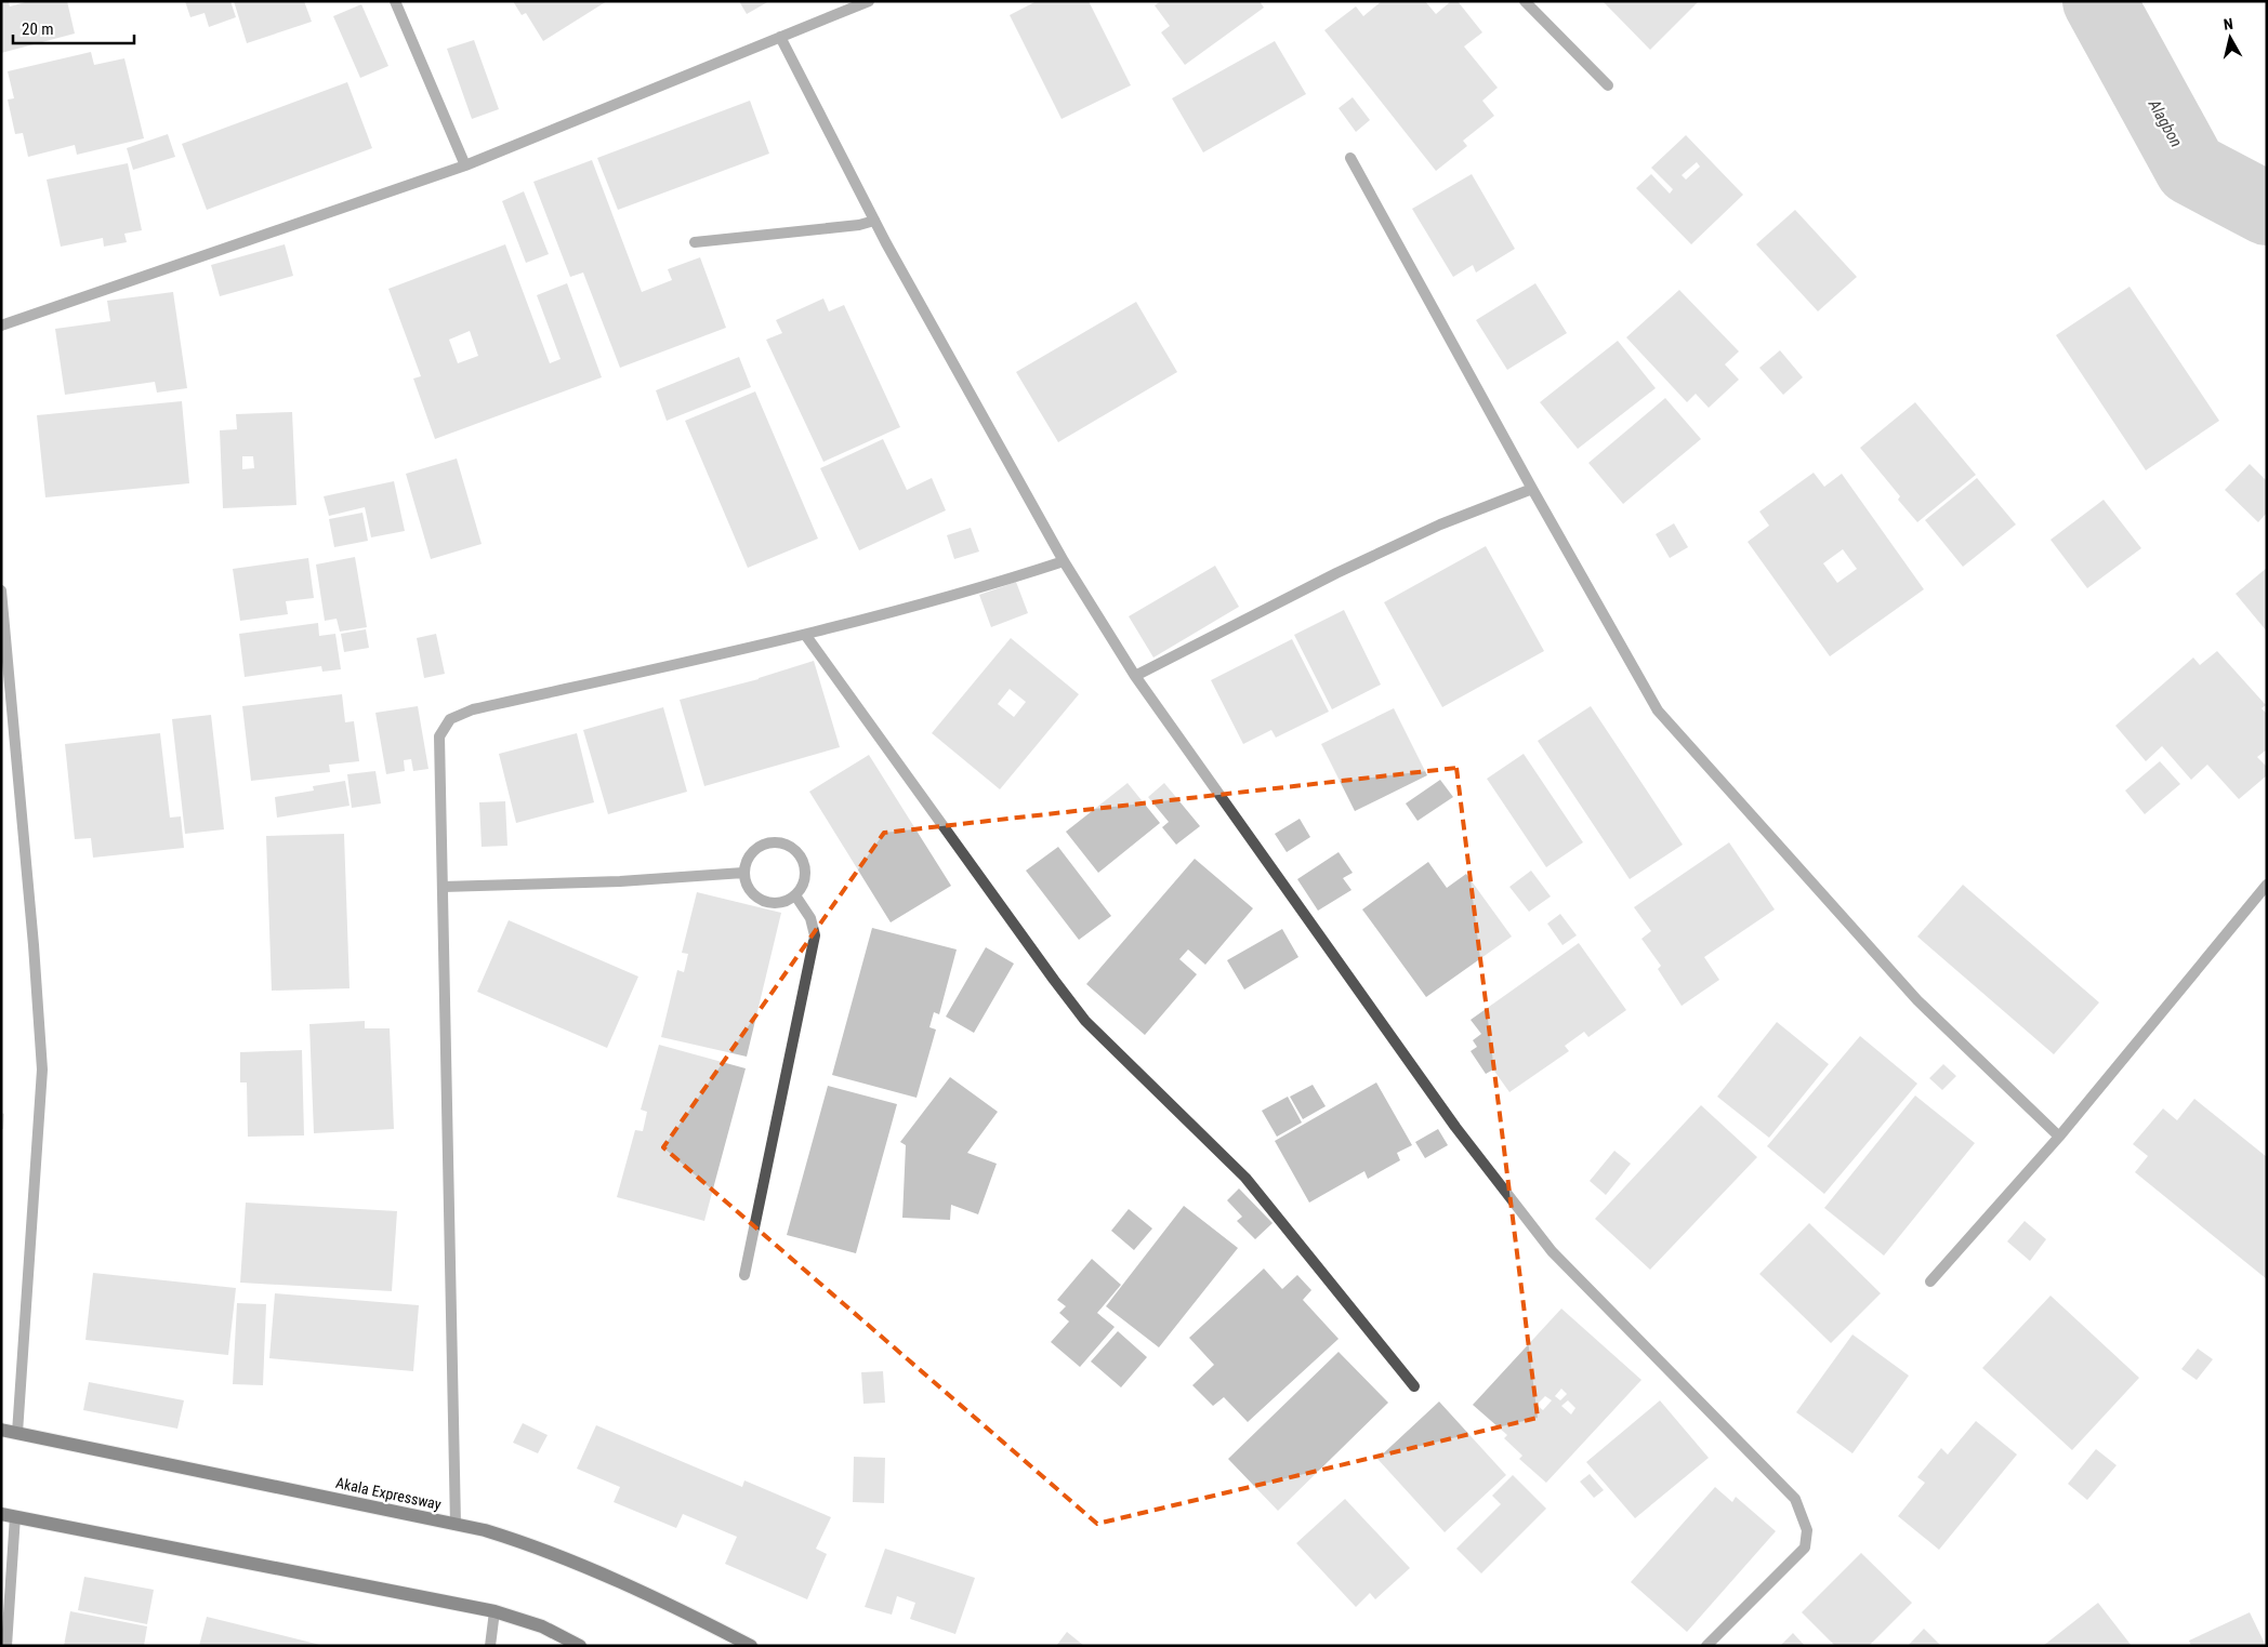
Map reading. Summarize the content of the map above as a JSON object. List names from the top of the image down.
{
  "streets": {
    "main road": ["Akala Expressway"]
  },
  "water": ["Alagbon"],
  "scale_bar": "20 m",
  "north": "top"
}
